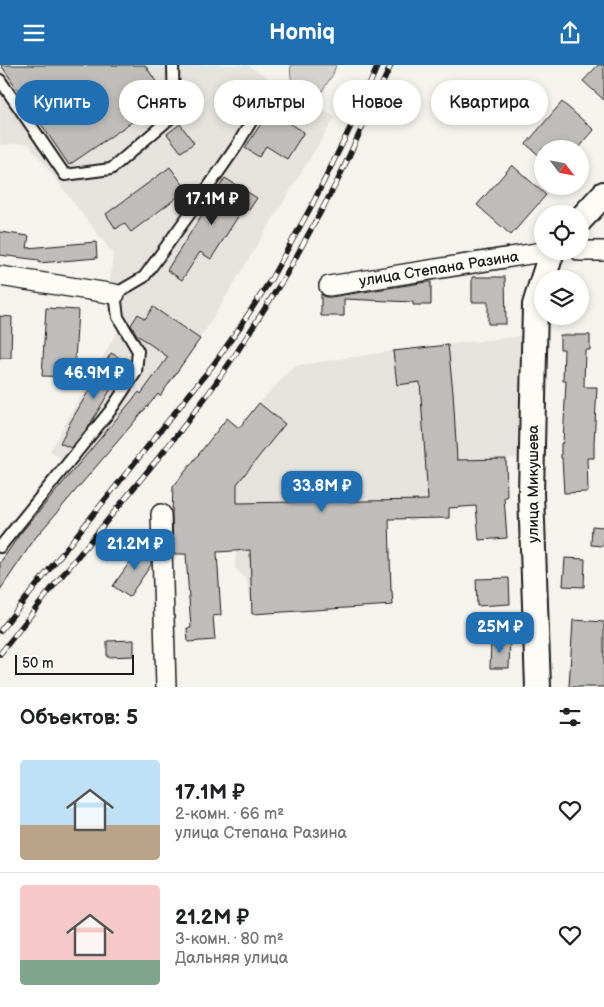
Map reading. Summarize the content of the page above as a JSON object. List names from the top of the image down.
{
  "streets": {
    "street": ["улица Степана Разина", "улица Микушева"]
  },
  "scale_bar": "50 m",
  "north": "bottom right",
  "page": {
    "header": "Homiq",
    "chip": [
      "Купить",
      "Снять",
      "Фильтры",
      "Новое",
      "Квартира"
    ],
    "price": [
      "17.1M ₽",
      "46.9M ₽",
      "33.8M ₽",
      "21.2M ₽",
      "25M ₽"
    ],
    "scale": "50 m",
    "heading": "Объектов: 5",
    "list": [
      {
        "name": "17.1M ₽",
        "note": "2-комн. · 66 m² · улица Степана Разина"
      },
      {
        "name": "21.2M ₽",
        "note": "3-комн. · 80 m² · Дальняя улица"
      }
    ]
  }
}
